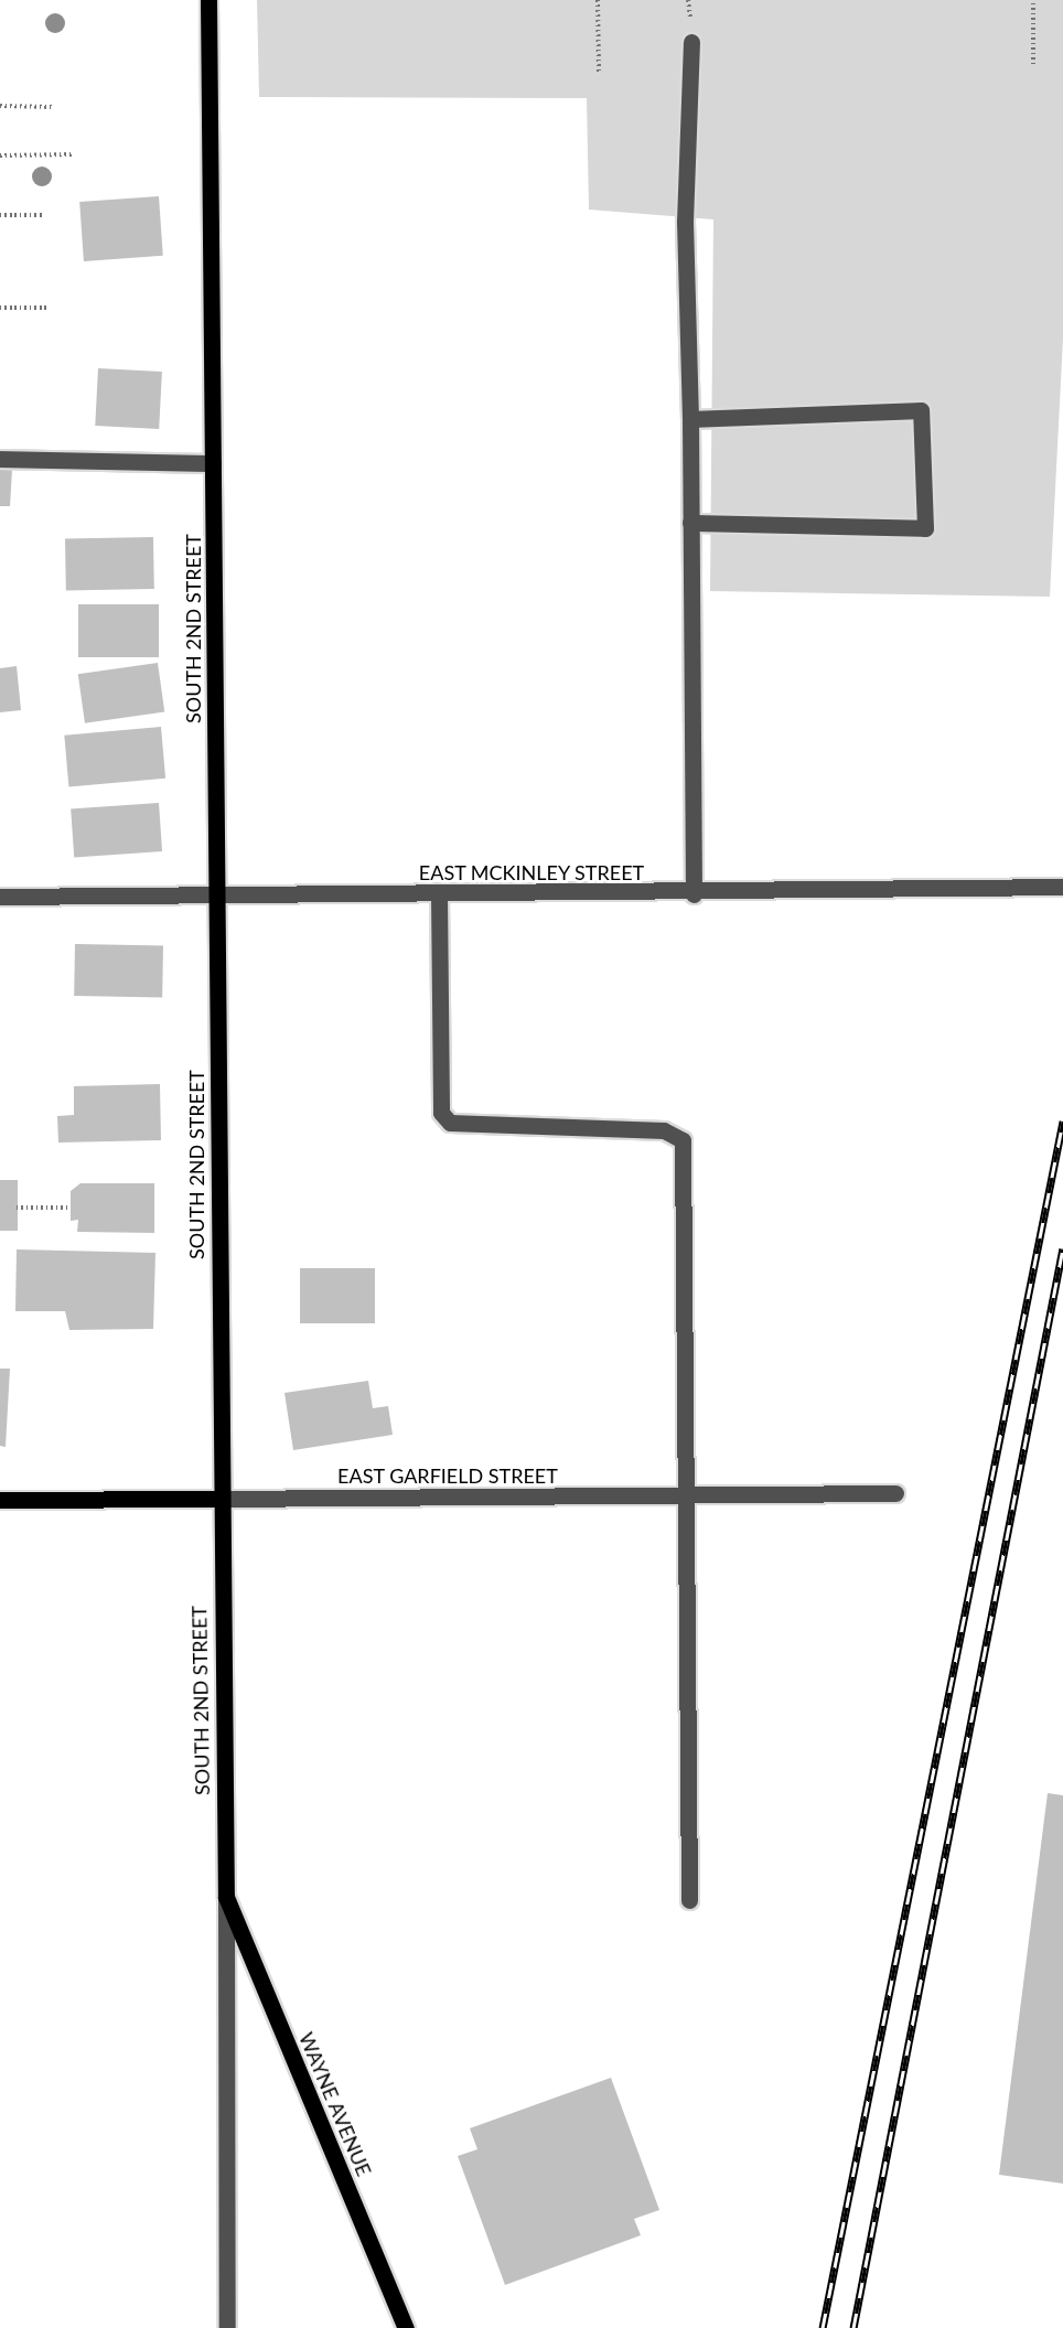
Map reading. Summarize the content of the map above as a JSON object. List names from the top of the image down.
{
  "streets": {
    "main road": ["SOUTH 2ND STREET", "EAST GARFIELD STREET", "WAYNE AVENUE"],
    "street": ["EAST MCKINLEY STREET"]
  },
  "crossings": [
    ["SOUTH 2ND STREET", "EAST MCKINLEY STREET"],
    ["SOUTH 2ND STREET", "EAST GARFIELD STREET"],
    ["SOUTH 2ND STREET", "WAYNE AVENUE"]
  ]
}
